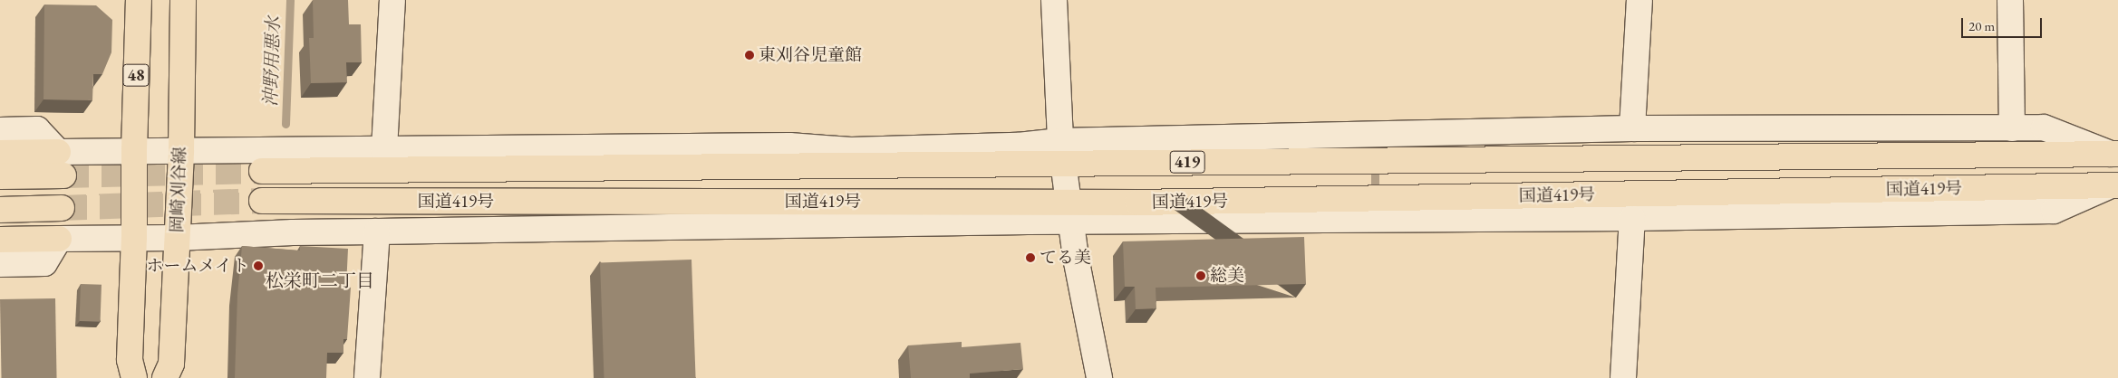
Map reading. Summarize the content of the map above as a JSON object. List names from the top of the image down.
{
  "streets": {
    "main road": [
      "48",
      "419",
      "国道419号",
      "岡崎刈谷線"
    ]
  },
  "districts": ["松栄町二丁目"],
  "water": ["沖野用悪水"],
  "places": [
    "東刈谷児童館",
    "てる美",
    "ホームメイト",
    "総美"
  ],
  "scale_bar": "20 m"
}
